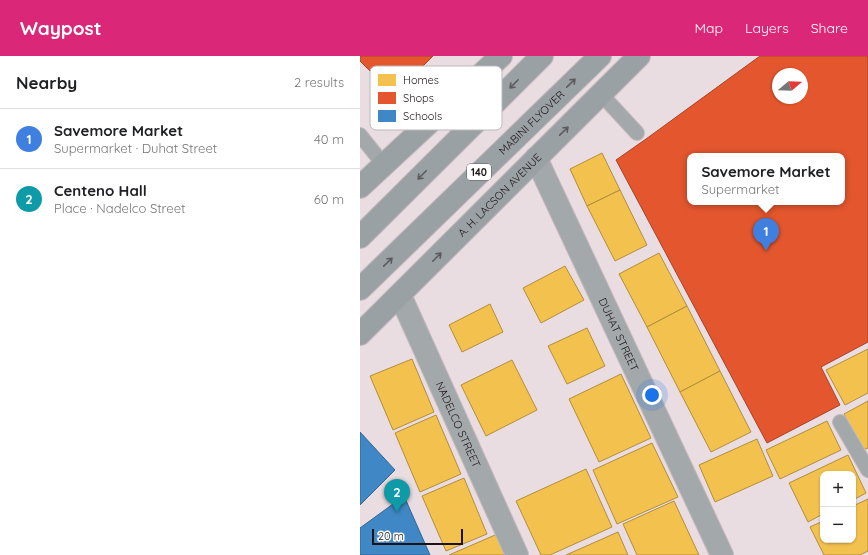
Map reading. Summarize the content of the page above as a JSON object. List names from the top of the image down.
{
  "streets": {
    "main road": ["MABINI FLYOVER", "140", "A. H. LACSON AVENUE"],
    "street": ["DUHAT STREET", "NADELCO STREET"]
  },
  "crossings": [
    ["A. H. LACSON AVENUE", "DUHAT STREET"],
    ["A. H. LACSON AVENUE", "NADELCO STREET"]
  ],
  "legend": ["Homes", "Shops", "Schools"],
  "scale_bar": "20 m",
  "north": "right",
  "page": {
    "header": "Waypost",
    "nav": ["Map", "Layers", "Share"],
    "heading": ["Nearby", "2 results"],
    "list": [
      {
        "mark": "1",
        "name": "Savemore Market",
        "note": "Supermarket · Duhat Street",
        "value": "40 m"
      },
      {
        "mark": "2",
        "name": "Centeno Hall",
        "note": "Place · Nadelco Street",
        "value": "60 m"
      }
    ],
    "popup": ["Savemore Market", "Supermarket"],
    "pins": ["1", "2"],
    "map_buttons": ["+", "−"],
    "scale": "20 m"
  }
}
